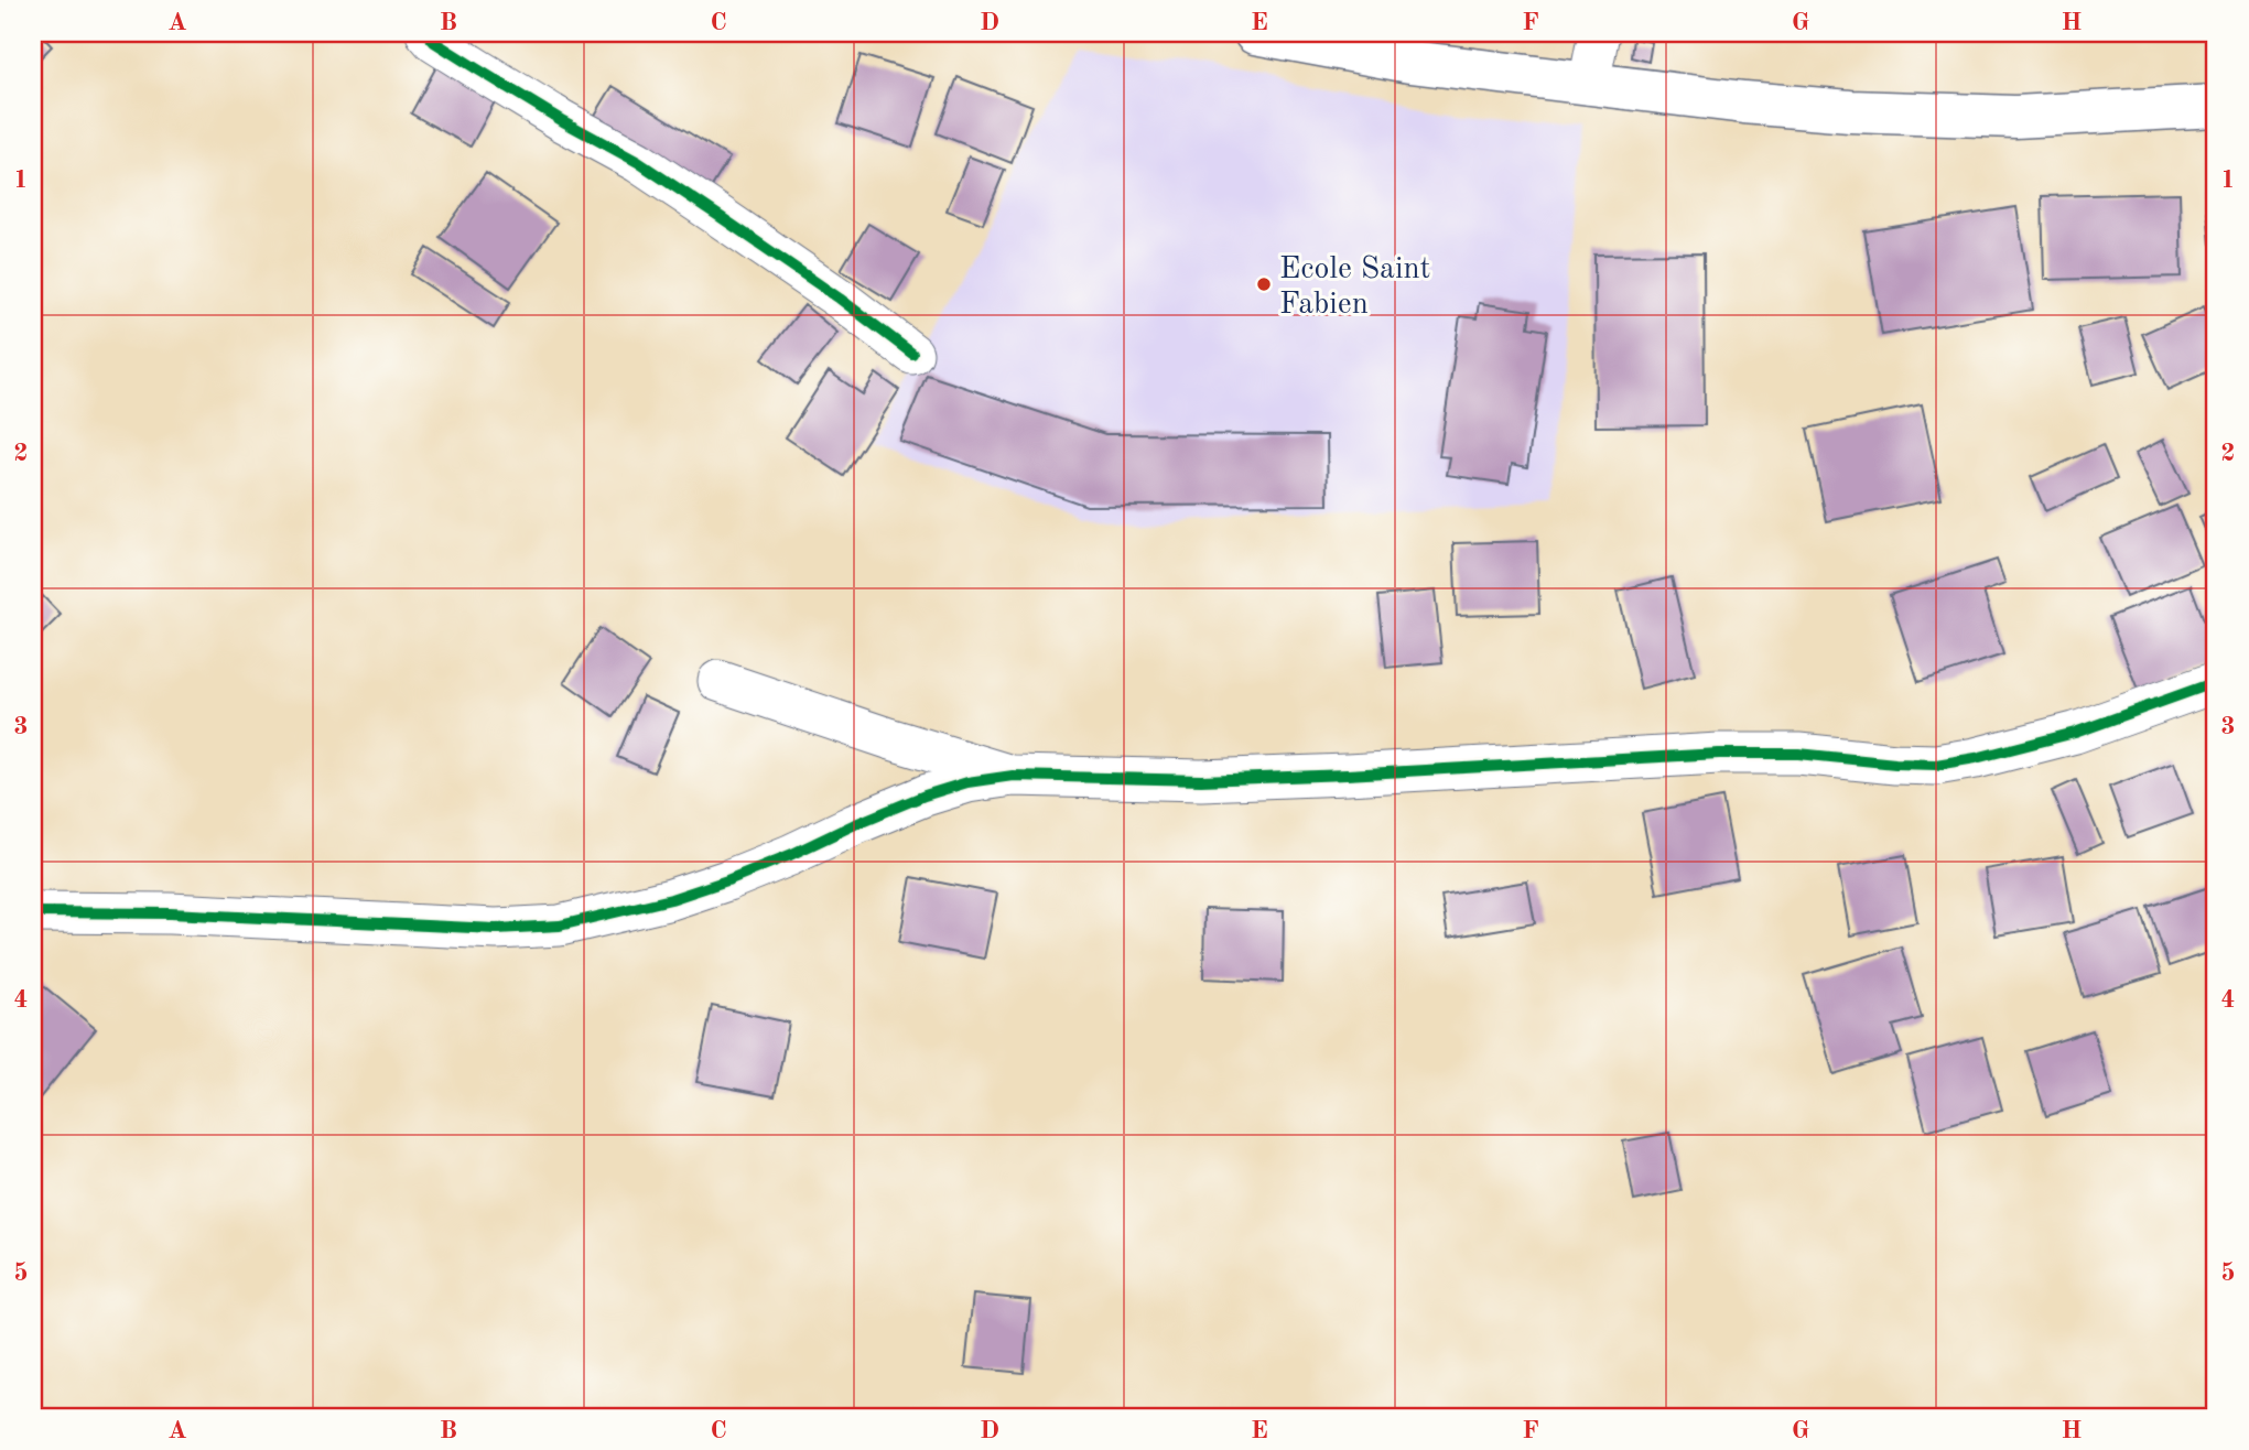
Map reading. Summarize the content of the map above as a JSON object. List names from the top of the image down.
{
  "places": ["Ecole Saint Fabien"],
  "grid": {
    "columns": [
      "A",
      "B",
      "C",
      "D",
      "E",
      "F",
      "G",
      "H"
    ],
    "rows": [
      "1",
      "2",
      "3",
      "4",
      "5"
    ]
  }
}
